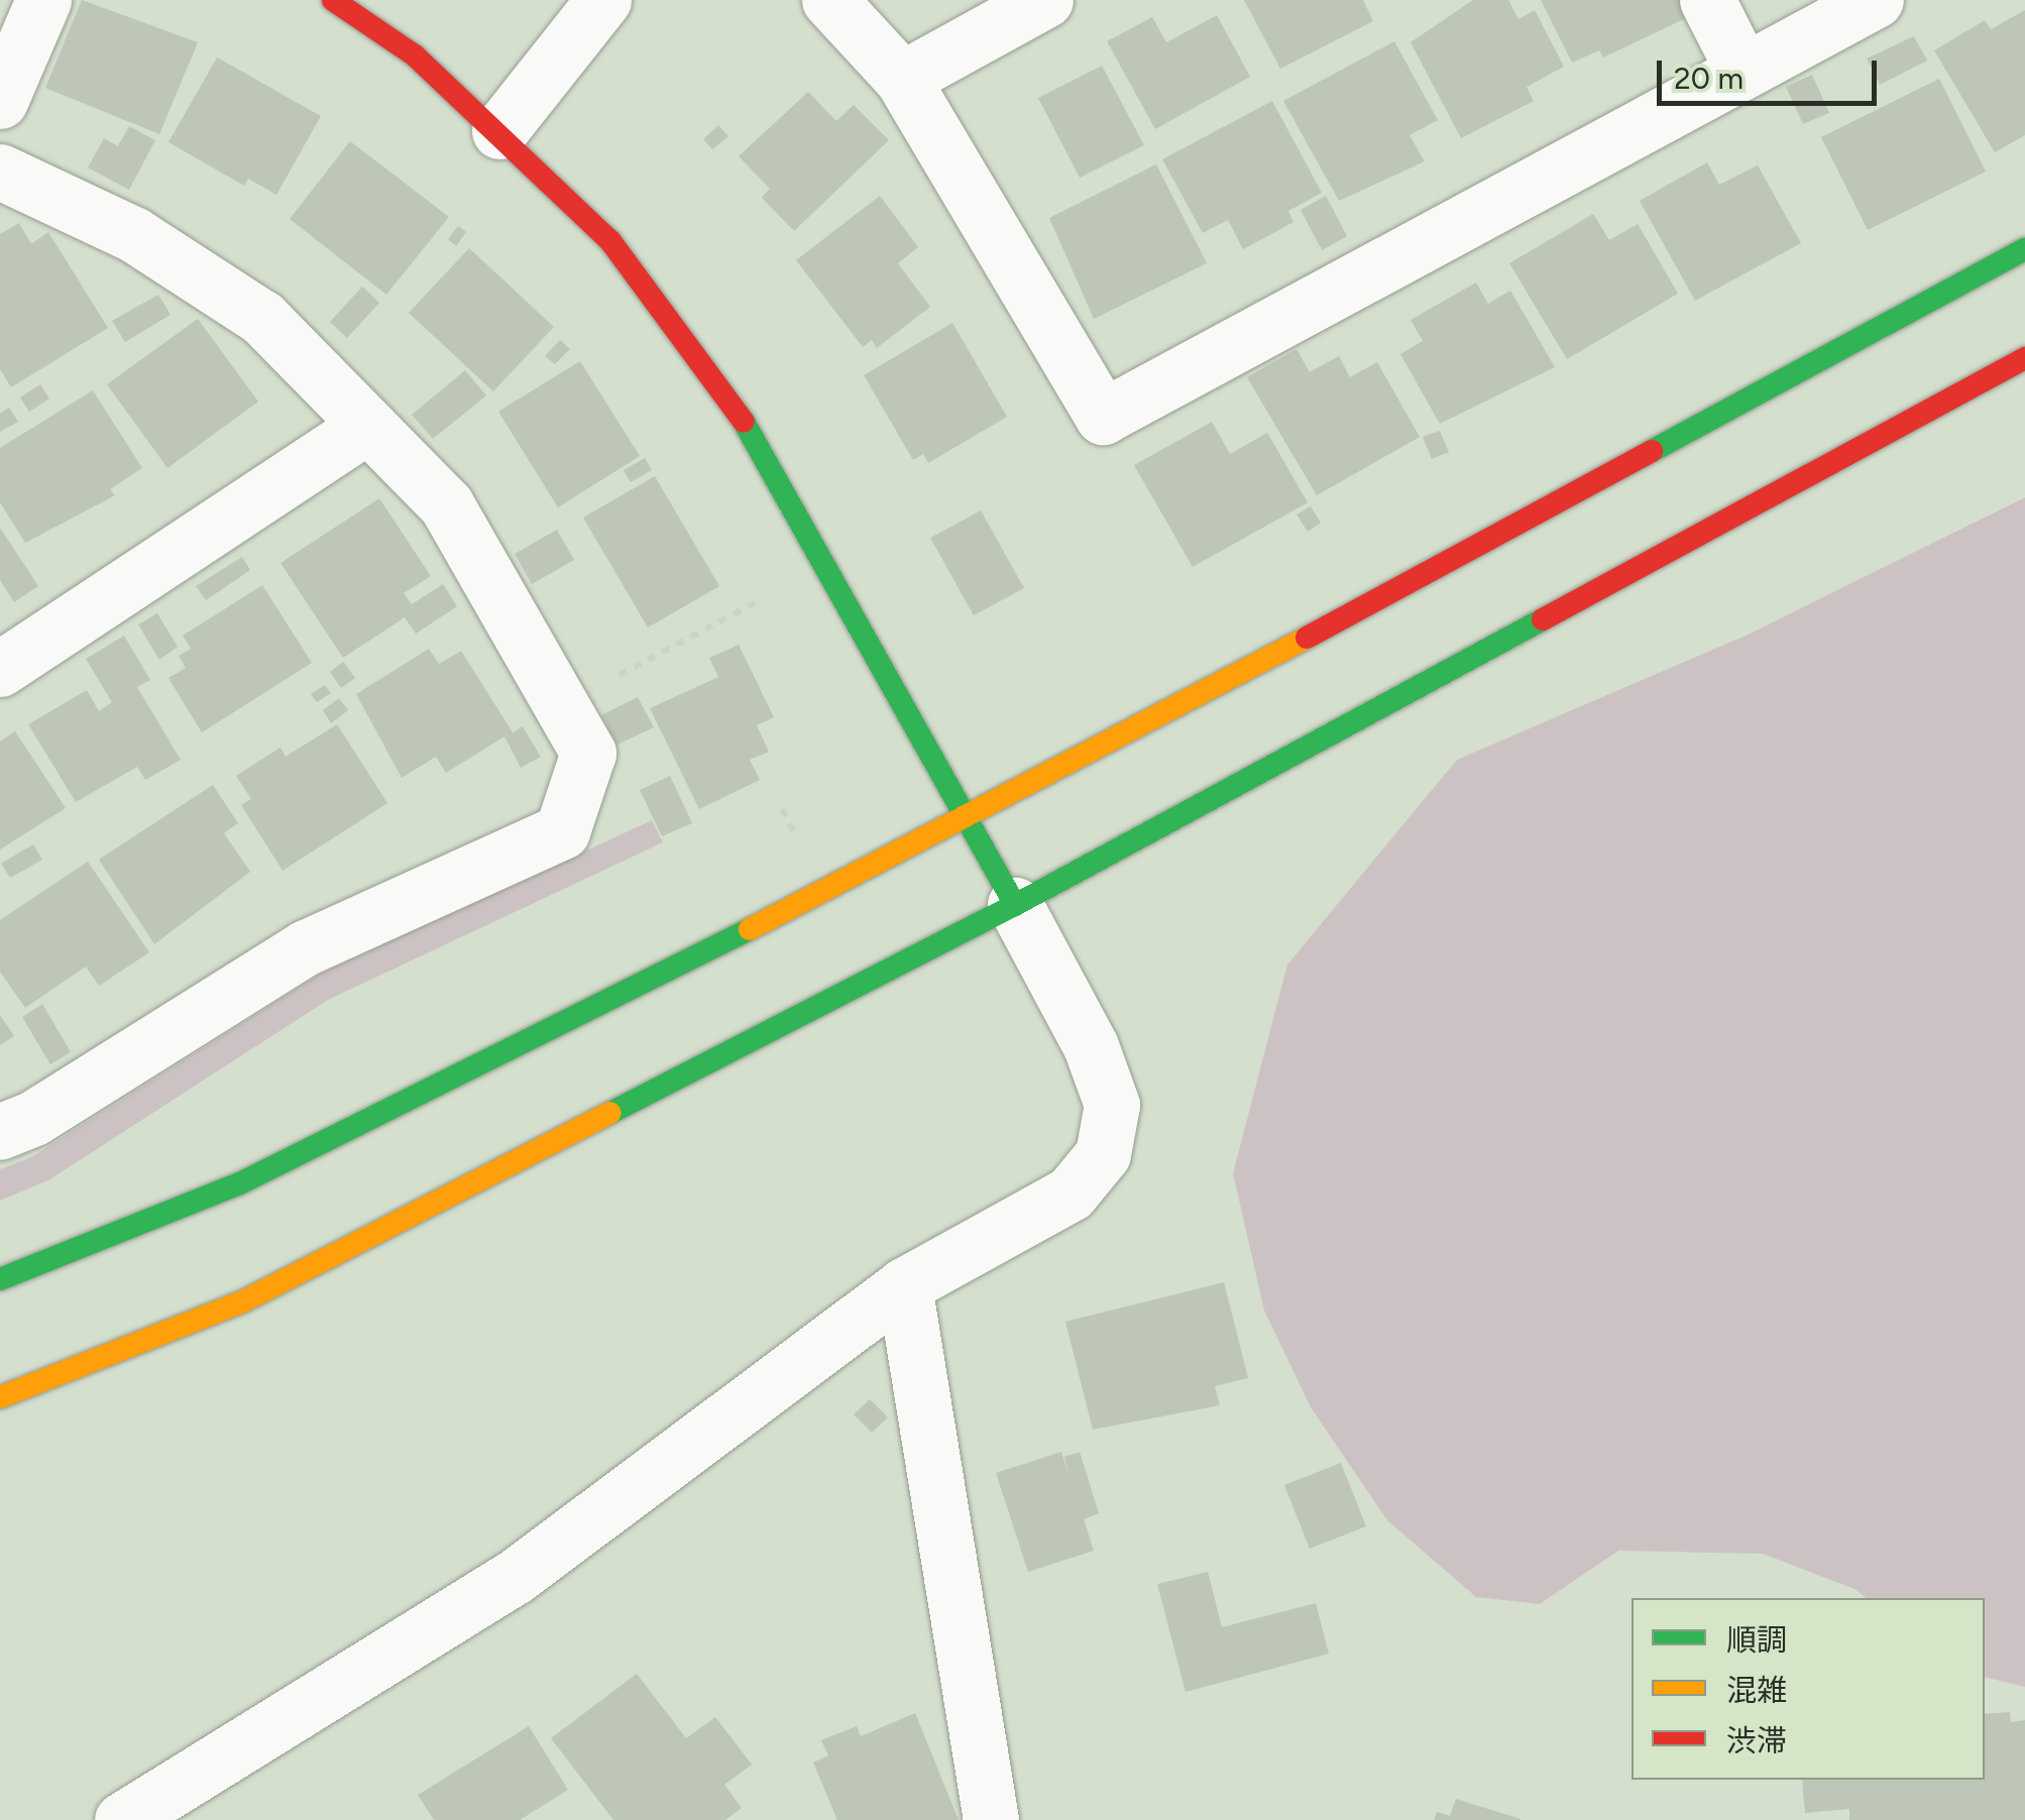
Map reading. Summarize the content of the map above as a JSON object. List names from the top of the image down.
{
  "legend": ["順調", "混雑", "渋滞"],
  "scale_bar": "20 m"
}
